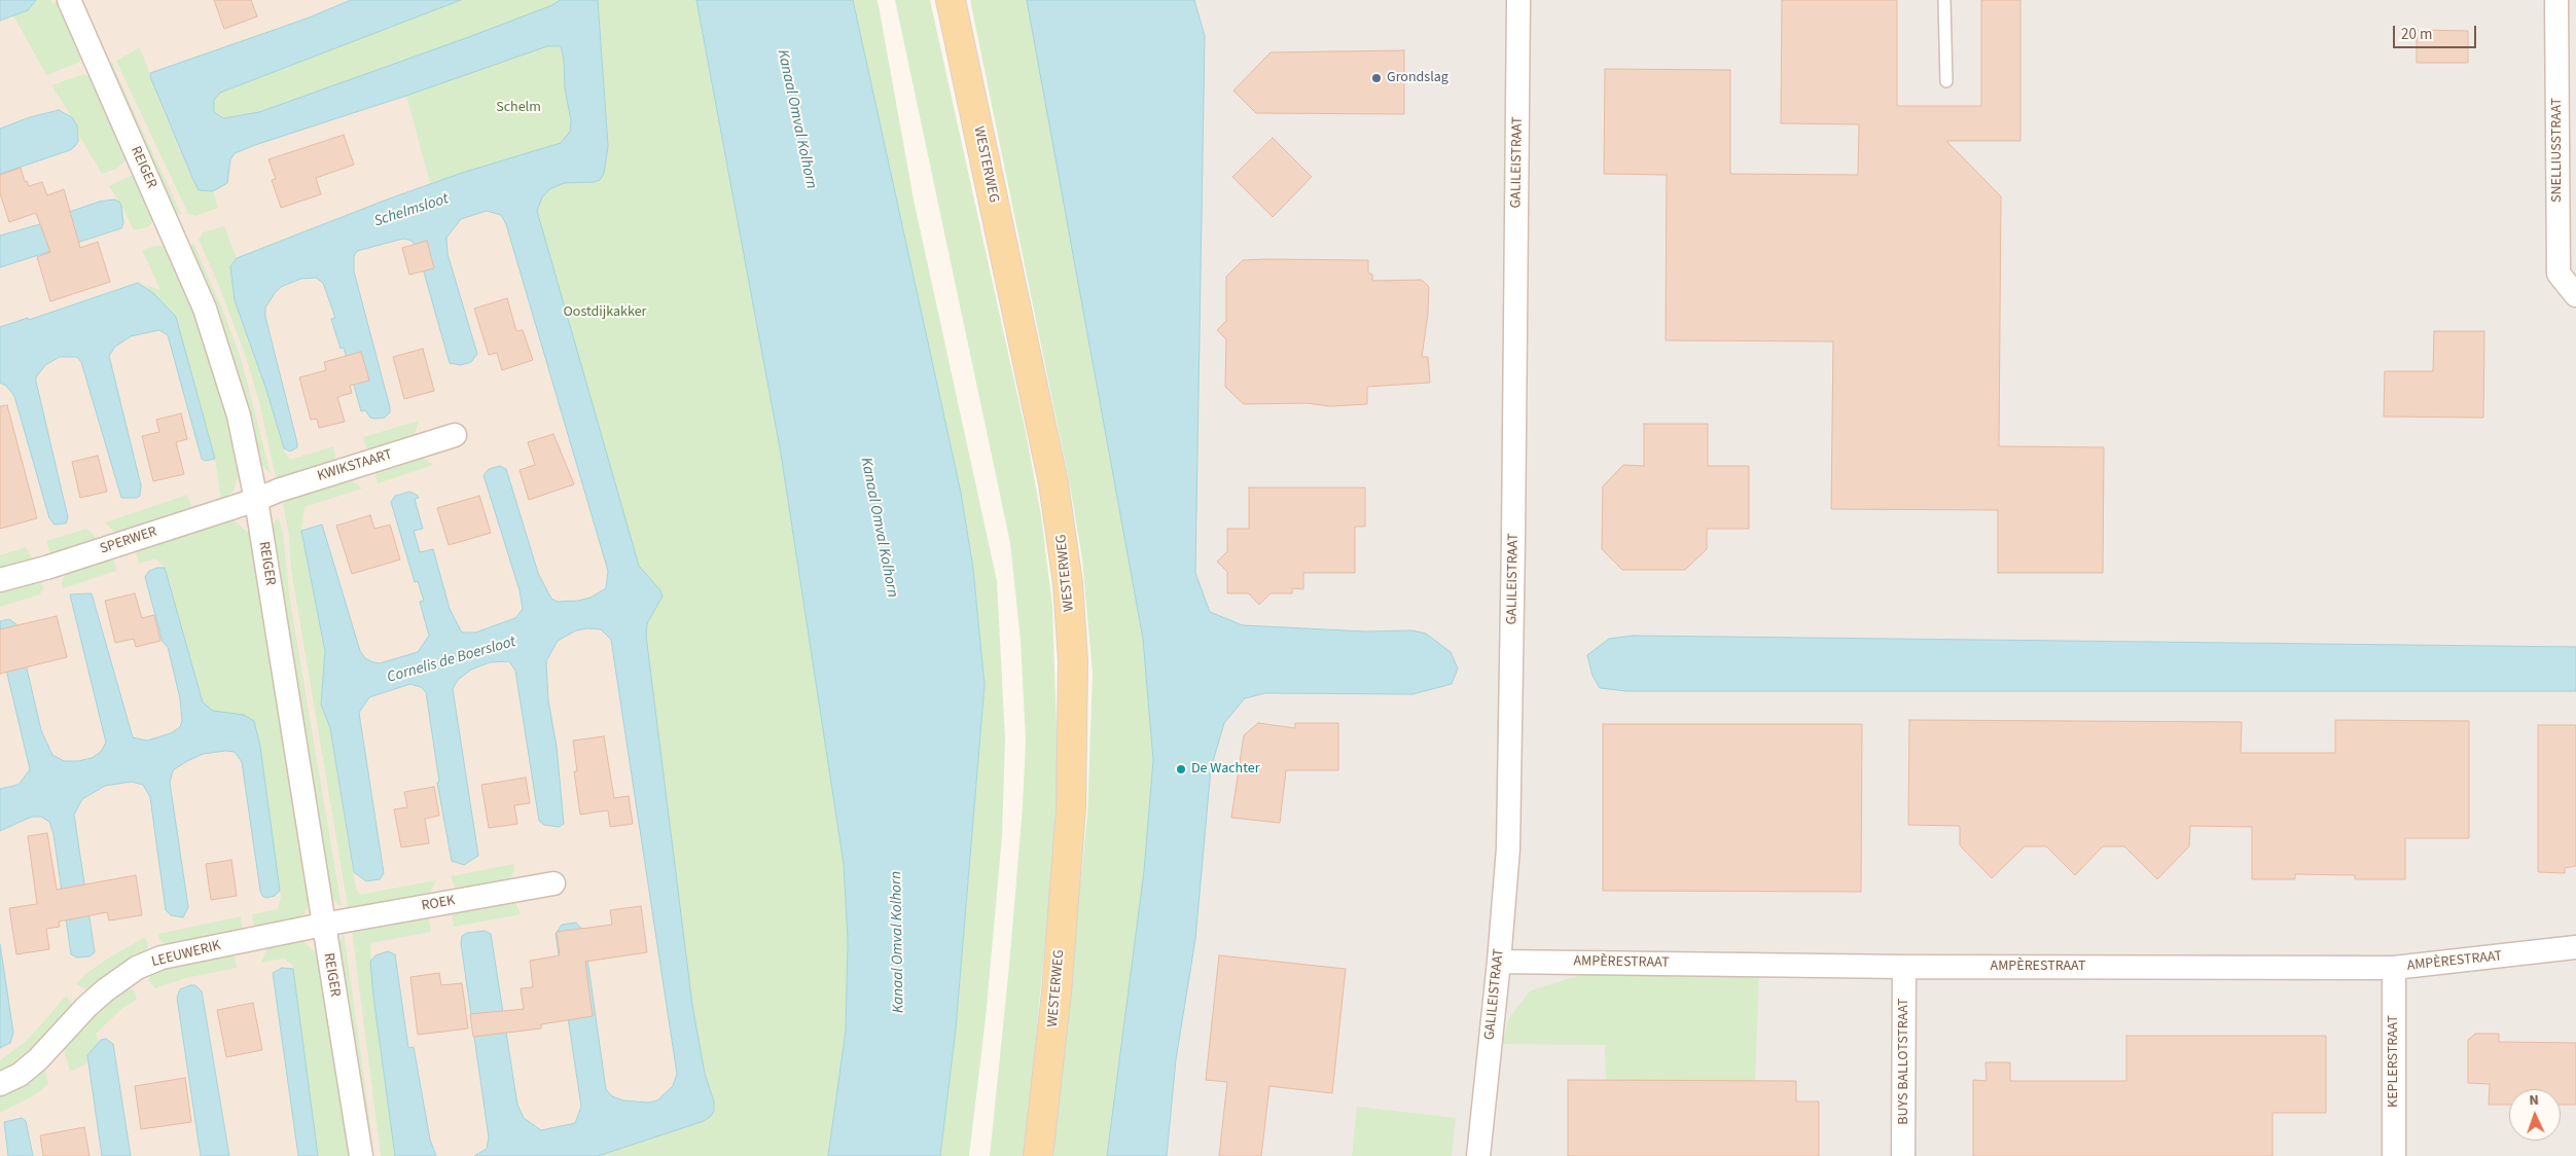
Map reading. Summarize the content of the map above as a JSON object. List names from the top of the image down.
{
  "streets": {
    "main road": ["WESTERWEG"],
    "street": [
      "SNELLIUSSTRAAT",
      "GALILEISTRAAT",
      "REIGER",
      "KWIKSTAART",
      "SPERWER",
      "ROEK",
      "LEEUWERIK",
      "AMPÈRESTRAAT",
      "BUYS BALLOTSTRAAT",
      "KEPLERSTRAAT"
    ]
  },
  "crossings": [
    ["GALILEISTRAAT", "AMPÈRESTRAAT"],
    ["REIGER", "KWIKSTAART"],
    ["REIGER", "SPERWER"],
    ["REIGER", "ROEK"],
    ["REIGER", "LEEUWERIK"],
    ["KWIKSTAART", "SPERWER"],
    ["ROEK", "LEEUWERIK"],
    ["AMPÈRESTRAAT", "BUYS BALLOTSTRAAT"],
    ["AMPÈRESTRAAT", "KEPLERSTRAAT"]
  ],
  "water": ["Kanaal Omval Kolhorn", "Schelmsloot", "Cornelis de Boersloot"],
  "parks": ["Schelm", "Oostdijkakker"],
  "places": ["Grondslag", "De Wachter"],
  "scale_bar": "20 m",
  "north": "top"
}
